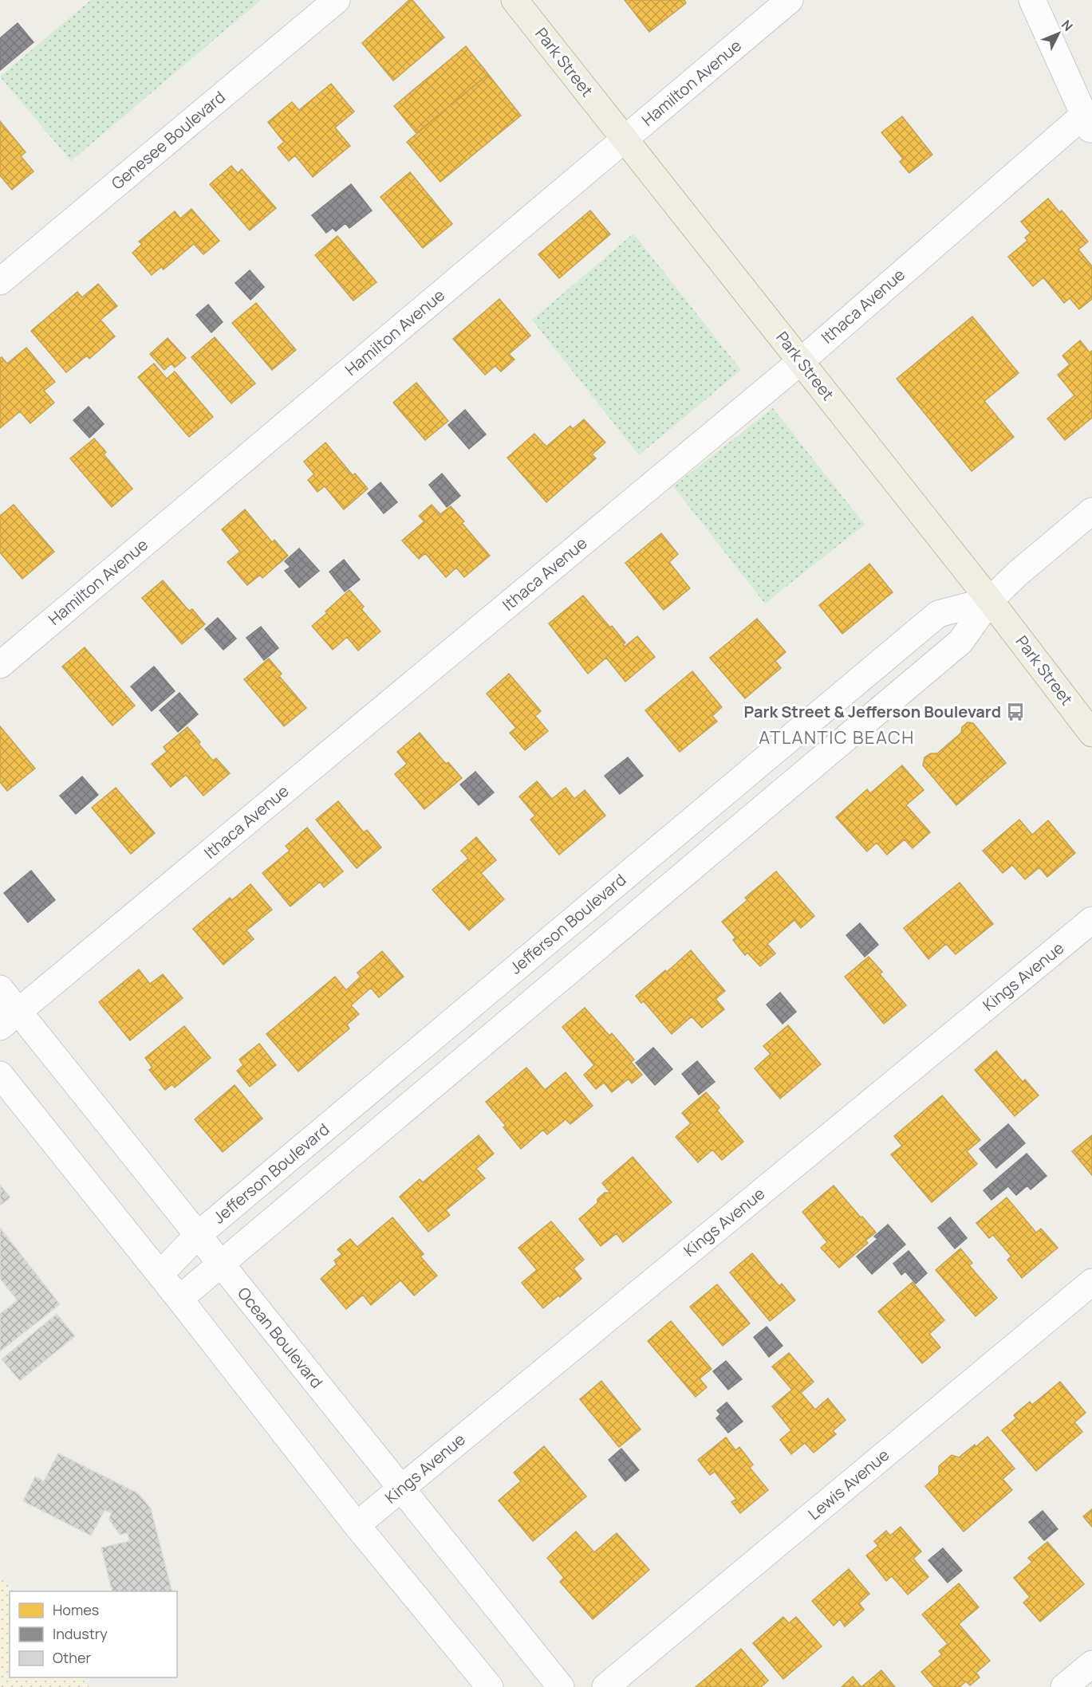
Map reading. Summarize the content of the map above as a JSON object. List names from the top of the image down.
{
  "streets": {
    "highway": ["Park Street"],
    "street": [
      "Hamilton Avenue",
      "Genesee Boulevard",
      "Ithaca Avenue",
      "Jefferson Boulevard",
      "Kings Avenue",
      "Ocean Boulevard",
      "Lewis Avenue"
    ]
  },
  "crossings": [
    ["Park Street", "Hamilton Avenue"],
    ["Park Street", "Ithaca Avenue"],
    ["Park Street", "Jefferson Boulevard"],
    ["Ithaca Avenue", "Ocean Boulevard"],
    ["Jefferson Boulevard", "Ocean Boulevard"],
    ["Kings Avenue", "Ocean Boulevard"]
  ],
  "districts": ["ATLANTIC BEACH"],
  "places": {
    "bus stop": ["Park Street & Jefferson Boulevard"]
  },
  "legend": ["Homes", "Industry", "Other"],
  "north": "top right"
}
